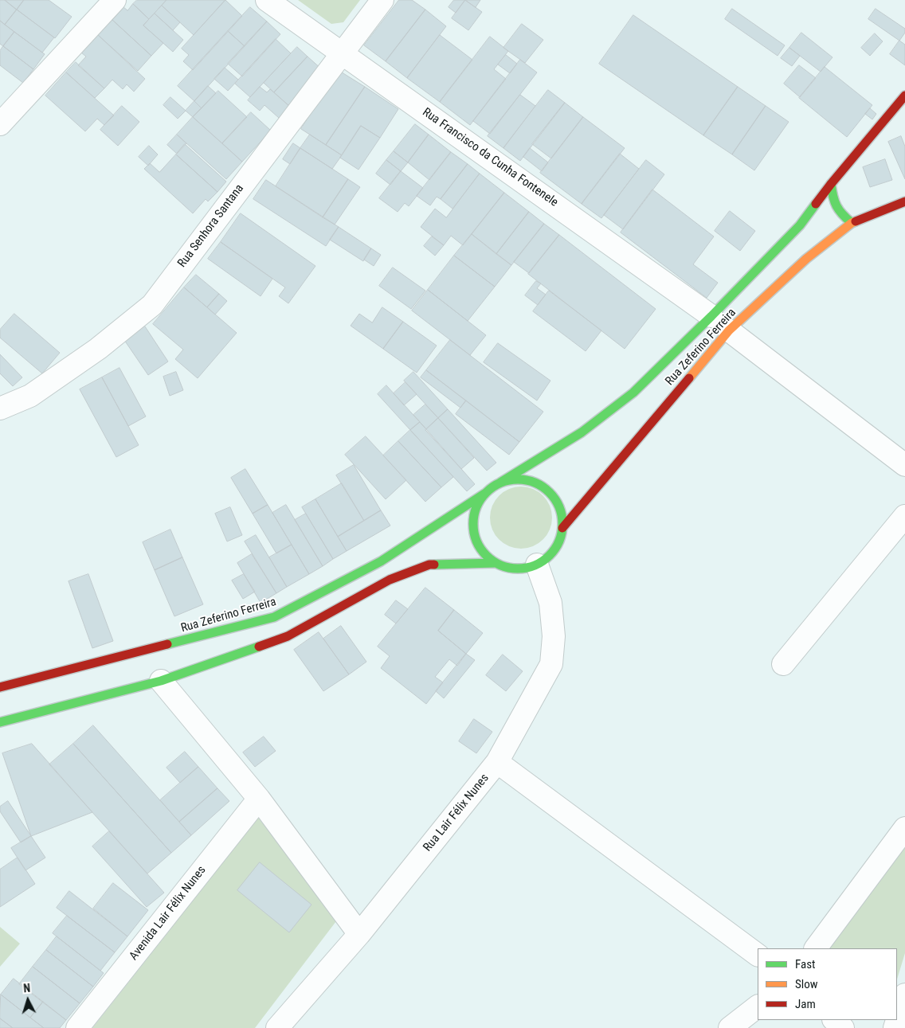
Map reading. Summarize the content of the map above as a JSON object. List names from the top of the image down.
{
  "streets": {
    "main road": ["Rua Zeferino Ferreira"],
    "street": [
      "Rua Francisco da Cunha Fontenele",
      "Rua Senhora Santana",
      "Rua Lair Félix Nunes",
      "Avenida Lair Félix Nunes"
    ]
  },
  "crossings": [
    ["Rua Francisco da Cunha Fontenele", "Rua Senhora Santana"],
    ["Rua Francisco da Cunha Fontenele", "Rua Zeferino Ferreira"],
    ["Rua Zeferino Ferreira", "Rua Lair Félix Nunes"]
  ],
  "legend": ["Fast", "Slow", "Jam"],
  "north": "top"
}
